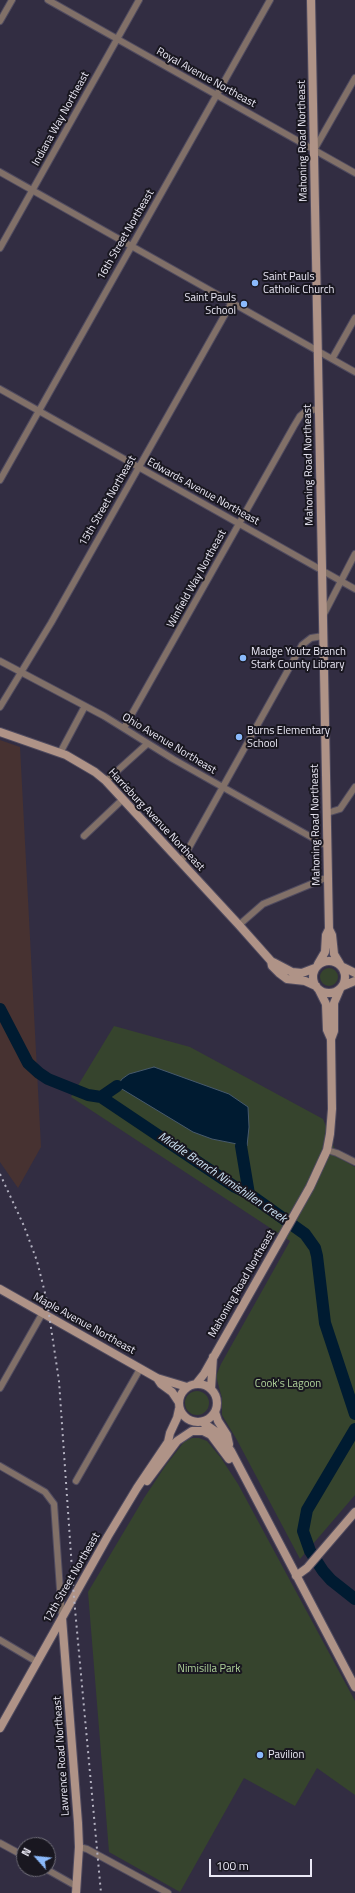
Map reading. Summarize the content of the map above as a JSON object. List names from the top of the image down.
{
  "streets": {
    "main road": [
      "Mahoning Road Northeast",
      "Harrisburg Avenue Northeast",
      "Maple Avenue Northeast",
      "12th Street Northeast",
      "Lawrence Road Northeast"
    ],
    "street": [
      "Royal Avenue Northeast",
      "Indiana Way Northeast",
      "16th Street Northeast",
      "Edwards Avenue Northeast",
      "15th Street Northeast",
      "Winfield Way Northeast",
      "Ohio Avenue Northeast"
    ]
  },
  "crossings": [
    ["Royal Avenue Northeast", "Indiana Way Northeast"],
    ["Royal Avenue Northeast", "Mahoning Road Northeast"],
    ["Royal Avenue Northeast", "16th Street Northeast"],
    ["Mahoning Road Northeast", "Edwards Avenue Northeast"],
    ["Mahoning Road Northeast", "Winfield Way Northeast"],
    ["Mahoning Road Northeast", "Ohio Avenue Northeast"],
    ["Mahoning Road Northeast", "Harrisburg Avenue Northeast"],
    ["Mahoning Road Northeast", "Maple Avenue Northeast"],
    ["Mahoning Road Northeast", "12th Street Northeast"],
    ["16th Street Northeast", "Edwards Avenue Northeast"],
    ["Edwards Avenue Northeast", "15th Street Northeast"],
    ["Edwards Avenue Northeast", "Winfield Way Northeast"],
    ["15th Street Northeast", "Ohio Avenue Northeast"],
    ["Winfield Way Northeast", "Ohio Avenue Northeast"],
    ["Maple Avenue Northeast", "12th Street Northeast"],
    ["12th Street Northeast", "Lawrence Road Northeast"]
  ],
  "water": ["Middle Branch Nimishillen Creek"],
  "parks": ["Cook's Lagoon", "Nimisilla Park"],
  "places": [
    "Saint Pauls Catholic Church",
    "Saint Pauls School",
    "Madge Youtz Branch Stark County Library",
    "Burns Elementary School",
    "Pavilion"
  ],
  "scale_bar": "100 m",
  "north": "top left"
}
